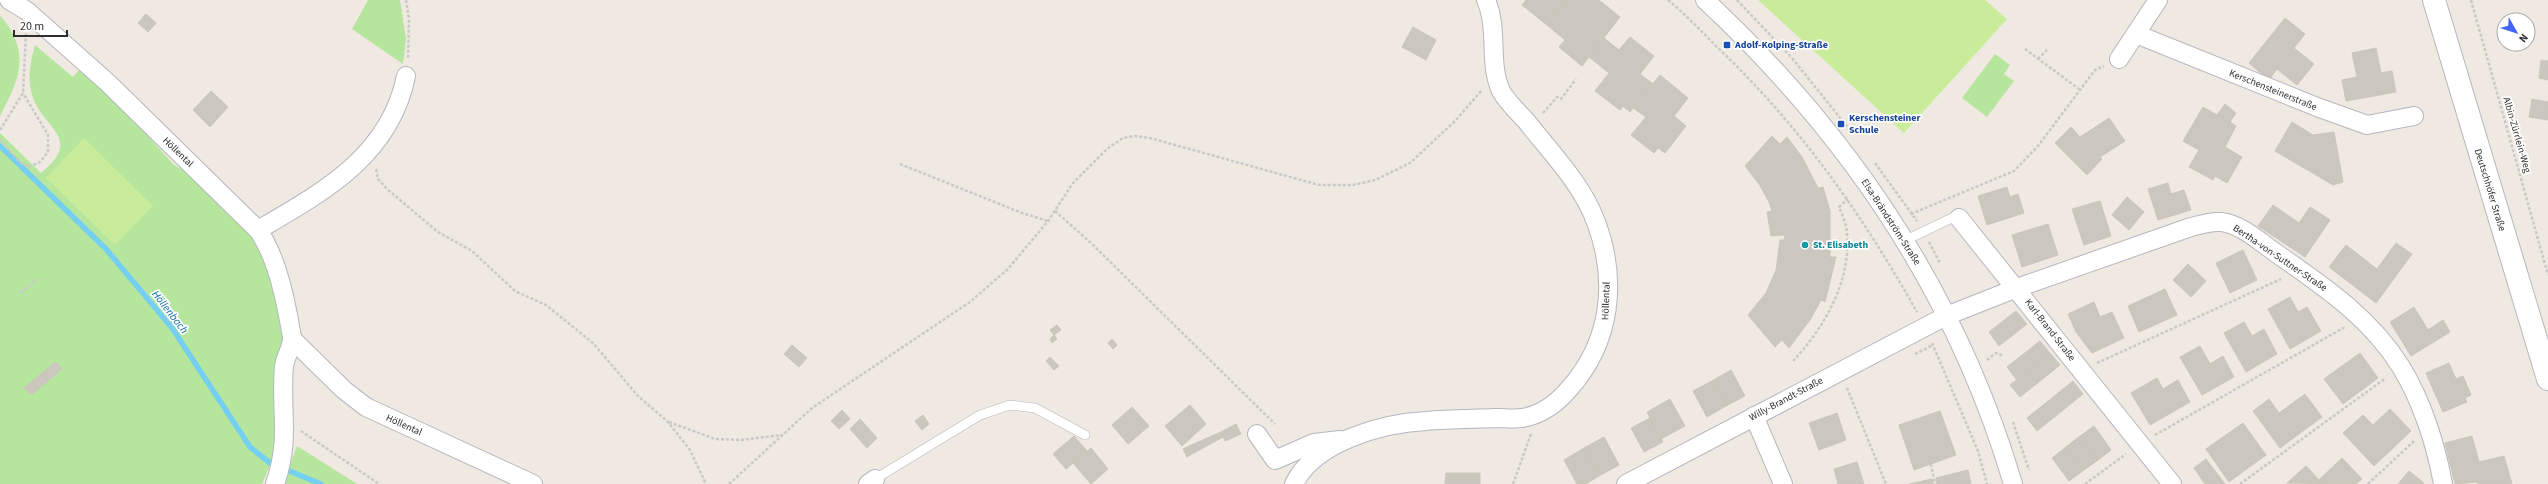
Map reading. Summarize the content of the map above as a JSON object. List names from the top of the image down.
{
  "streets": {
    "main road": ["Deutschhöfer Straße"],
    "street": [
      "Kerschensteinerstraße",
      "Höllental",
      "Elsa-Brändström-Straße",
      "Bertha-von-Suttner-Straße",
      "Karl-Brand-Straße",
      "Willy-Brandt-Straße"
    ],
    "path": ["Albin-Zürrlein-Weg"]
  },
  "crossings": [
    ["Elsa-Brändström-Straße", "Bertha-von-Suttner-Straße"],
    ["Elsa-Brändström-Straße", "Willy-Brandt-Straße"],
    ["Bertha-von-Suttner-Straße", "Karl-Brand-Straße"],
    ["Bertha-von-Suttner-Straße", "Willy-Brandt-Straße"]
  ],
  "water": ["Höllenbach"],
  "places": {
    "transit": ["Adolf-Kolping-Straße", "Kerschensteiner Schule"],
    "other": ["St. Elisabeth"]
  },
  "scale_bar": "20 m",
  "north": "bottom right"
}
